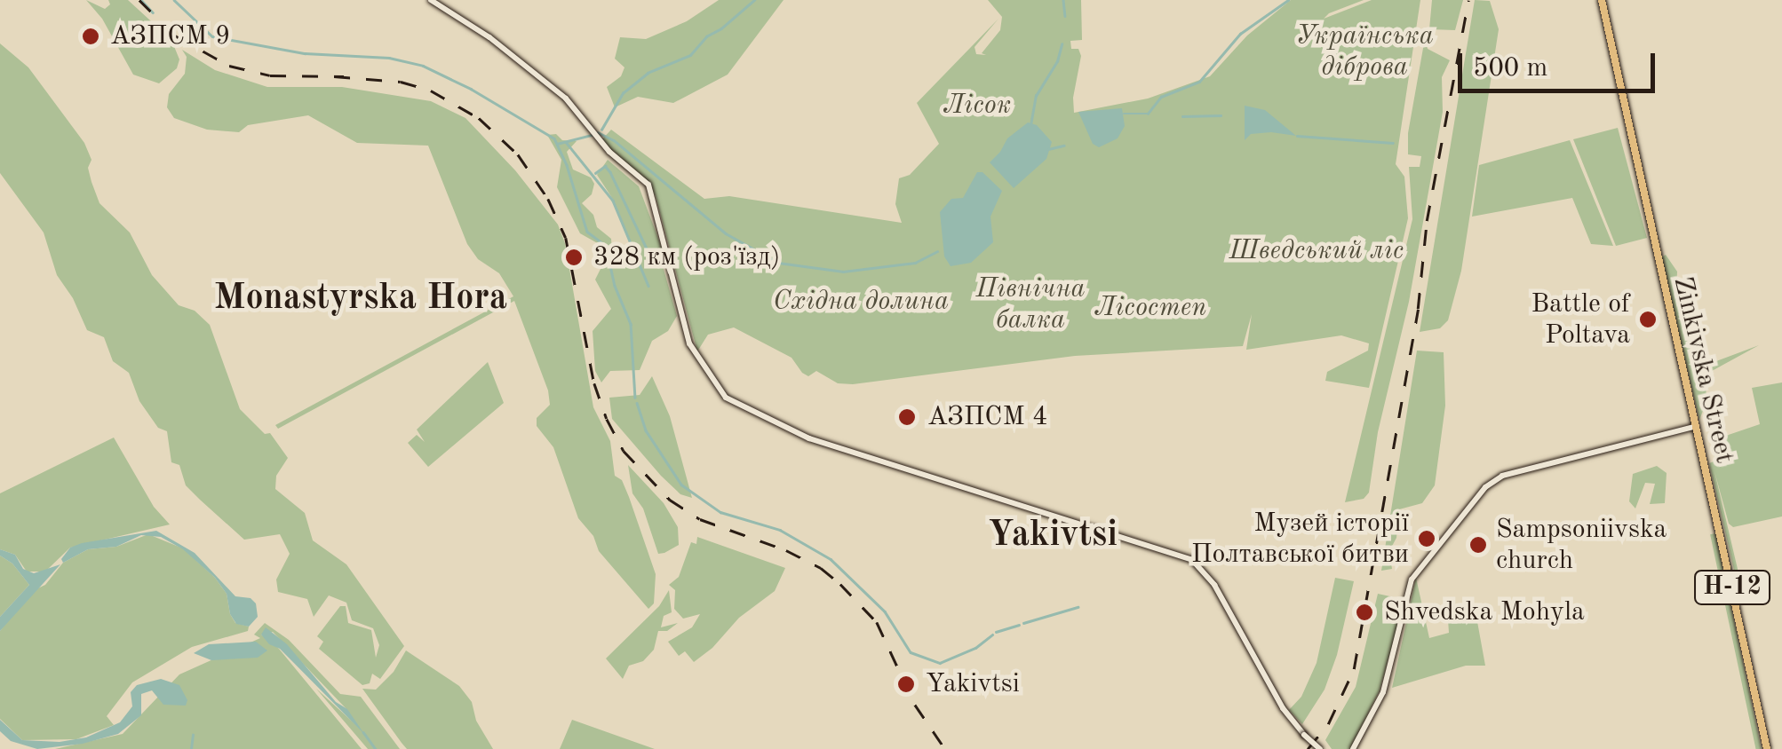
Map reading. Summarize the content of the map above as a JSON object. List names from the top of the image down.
{
  "streets": {
    "main road": ["Zinkivska Street", "Н-12"]
  },
  "districts": ["Monastyrska Hora", "Yakivtsi"],
  "parks": [
    "Українська діброва",
    "Лісок",
    "Шведський ліс",
    "Північна балка",
    "Східна долина",
    "Лісостеп"
  ],
  "places": [
    "АЗПСМ 9",
    "328 км (роз'їзд)",
    "Battle of Poltava",
    "АЗПСМ 4",
    "Музей історії Полтавської битви",
    "Sampsoniivska church",
    "Shvedska Mohyla",
    "Yakivtsi"
  ],
  "scale_bar": "500 m"
}
